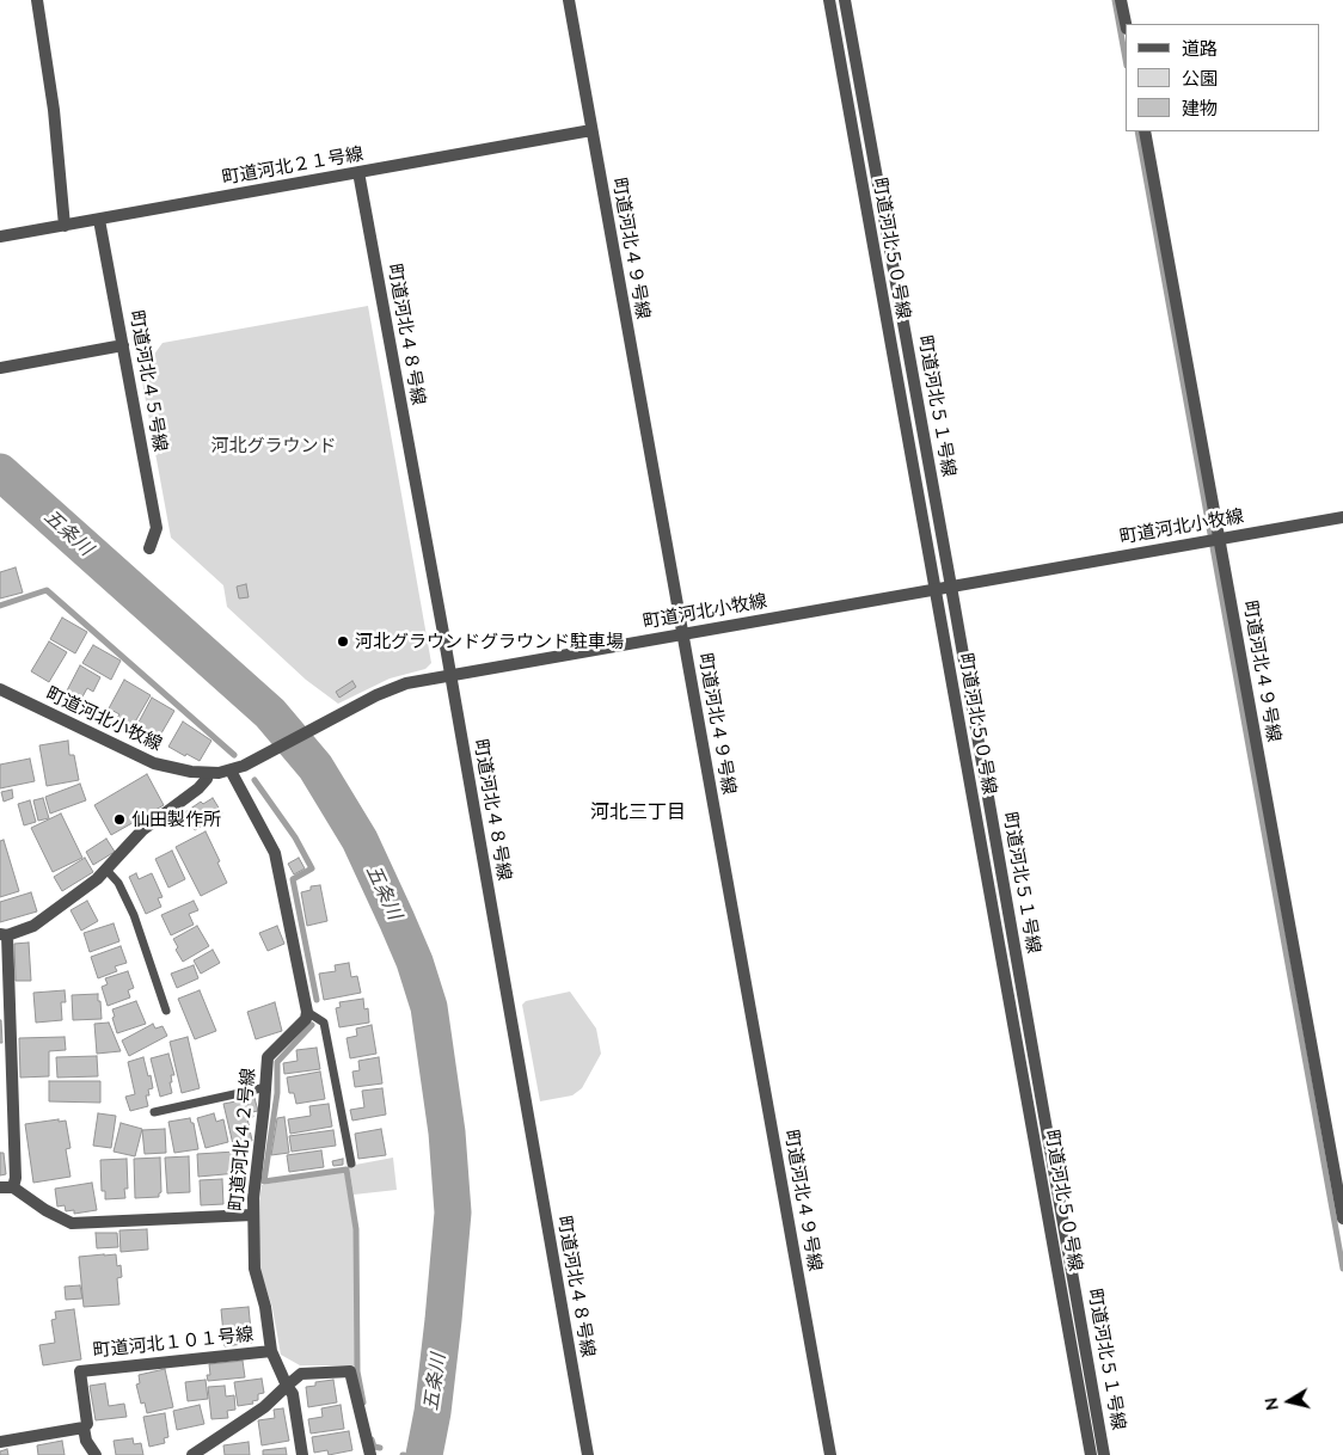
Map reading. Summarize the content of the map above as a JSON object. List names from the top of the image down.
{
  "streets": {
    "street": [
      "町道河北２１号線",
      "町道河北４９号線",
      "町道河北５０号線",
      "町道河北４８号線",
      "町道河北４５号線",
      "町道河北５１号線",
      "町道河北小牧線",
      "町道河北４２号線",
      "町道河北１０１号線"
    ]
  },
  "crossings": [
    ["町道河北２１号線", "町道河北４９号線"],
    ["町道河北２１号線", "町道河北４８号線"],
    ["町道河北２１号線", "町道河北４５号線"],
    ["町道河北４９号線", "町道河北小牧線"],
    ["町道河北５０号線", "町道河北小牧線"],
    ["町道河北４８号線", "町道河北小牧線"],
    ["町道河北５１号線", "町道河北小牧線"],
    ["町道河北４２号線", "町道河北１０１号線"]
  ],
  "districts": ["河北三丁目"],
  "water": ["五条川"],
  "parks": ["河北グラウンド"],
  "places": ["河北グラウンドグラウンド駐車場", "仙田製作所"],
  "legend": ["道路", "公園", "建物"],
  "north": "left"
}
